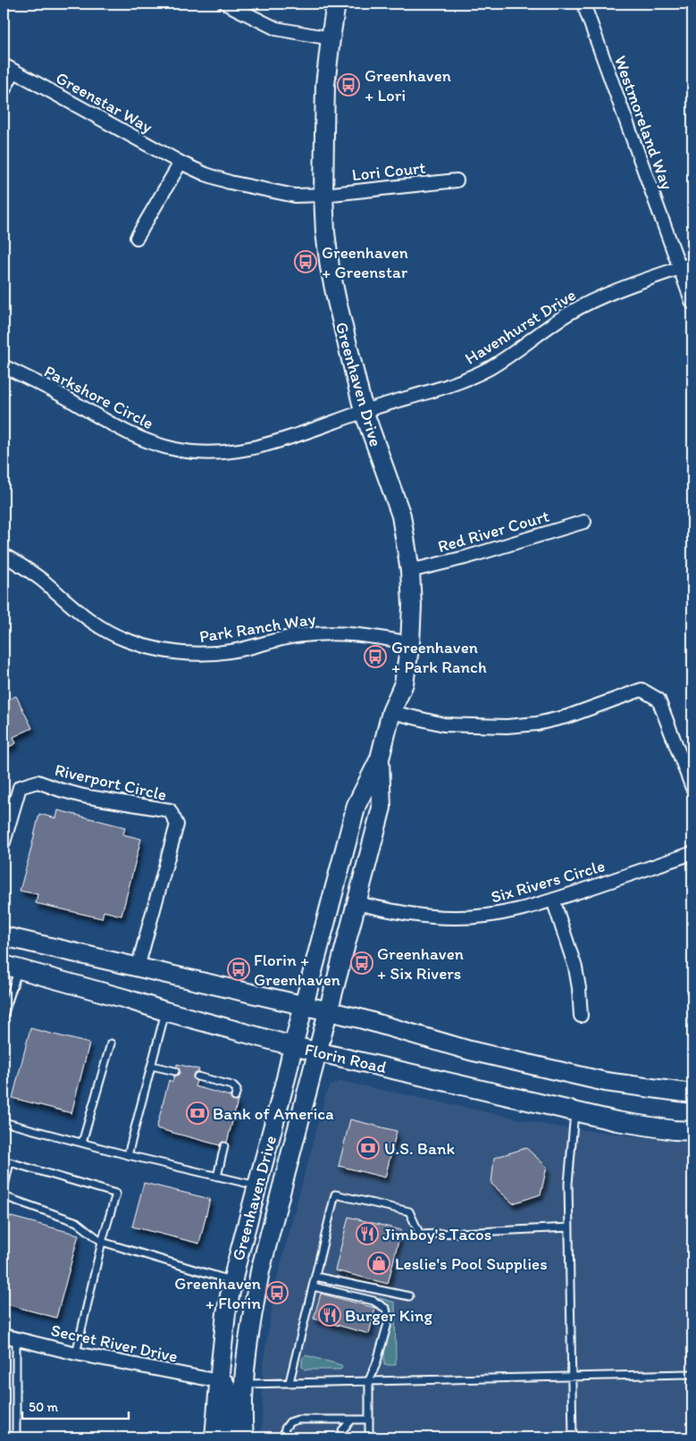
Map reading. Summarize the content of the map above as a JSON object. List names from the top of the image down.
{
  "streets": {
    "street": [
      "Greenstar Way",
      "Westmoreland Way",
      "Lori Court",
      "Havenhurst Drive",
      "Greenhaven Drive",
      "Parkshore Circle",
      "Red River Court",
      "Park Ranch Way",
      "Riverport Circle",
      "Six Rivers Circle",
      "Florin Road",
      "Secret River Drive"
    ]
  },
  "crossings": [
    ["Greenstar Way", "Lori Court"],
    ["Greenstar Way", "Greenhaven Drive"],
    ["Westmoreland Way", "Havenhurst Drive"],
    ["Lori Court", "Greenhaven Drive"],
    ["Havenhurst Drive", "Greenhaven Drive"],
    ["Havenhurst Drive", "Parkshore Circle"],
    ["Greenhaven Drive", "Parkshore Circle"],
    ["Greenhaven Drive", "Red River Court"],
    ["Greenhaven Drive", "Park Ranch Way"],
    ["Greenhaven Drive", "Six Rivers Circle"],
    ["Greenhaven Drive", "Florin Road"],
    ["Greenhaven Drive", "Secret River Drive"]
  ],
  "places": {
    "bus stop": [
      "Greenhaven + Lori",
      "Greenhaven + Greenstar",
      "Greenhaven + Park Ranch",
      "Greenhaven + Six Rivers",
      "Florin + Greenhaven",
      "Greenhaven + Florin"
    ],
    "bank": ["Bank of America", "U.S. Bank"],
    "restaurant": ["Jimboy's Tacos", "Burger King"],
    "shop": ["Leslie's Pool Supplies"]
  },
  "scale_bar": "50 m"
}
